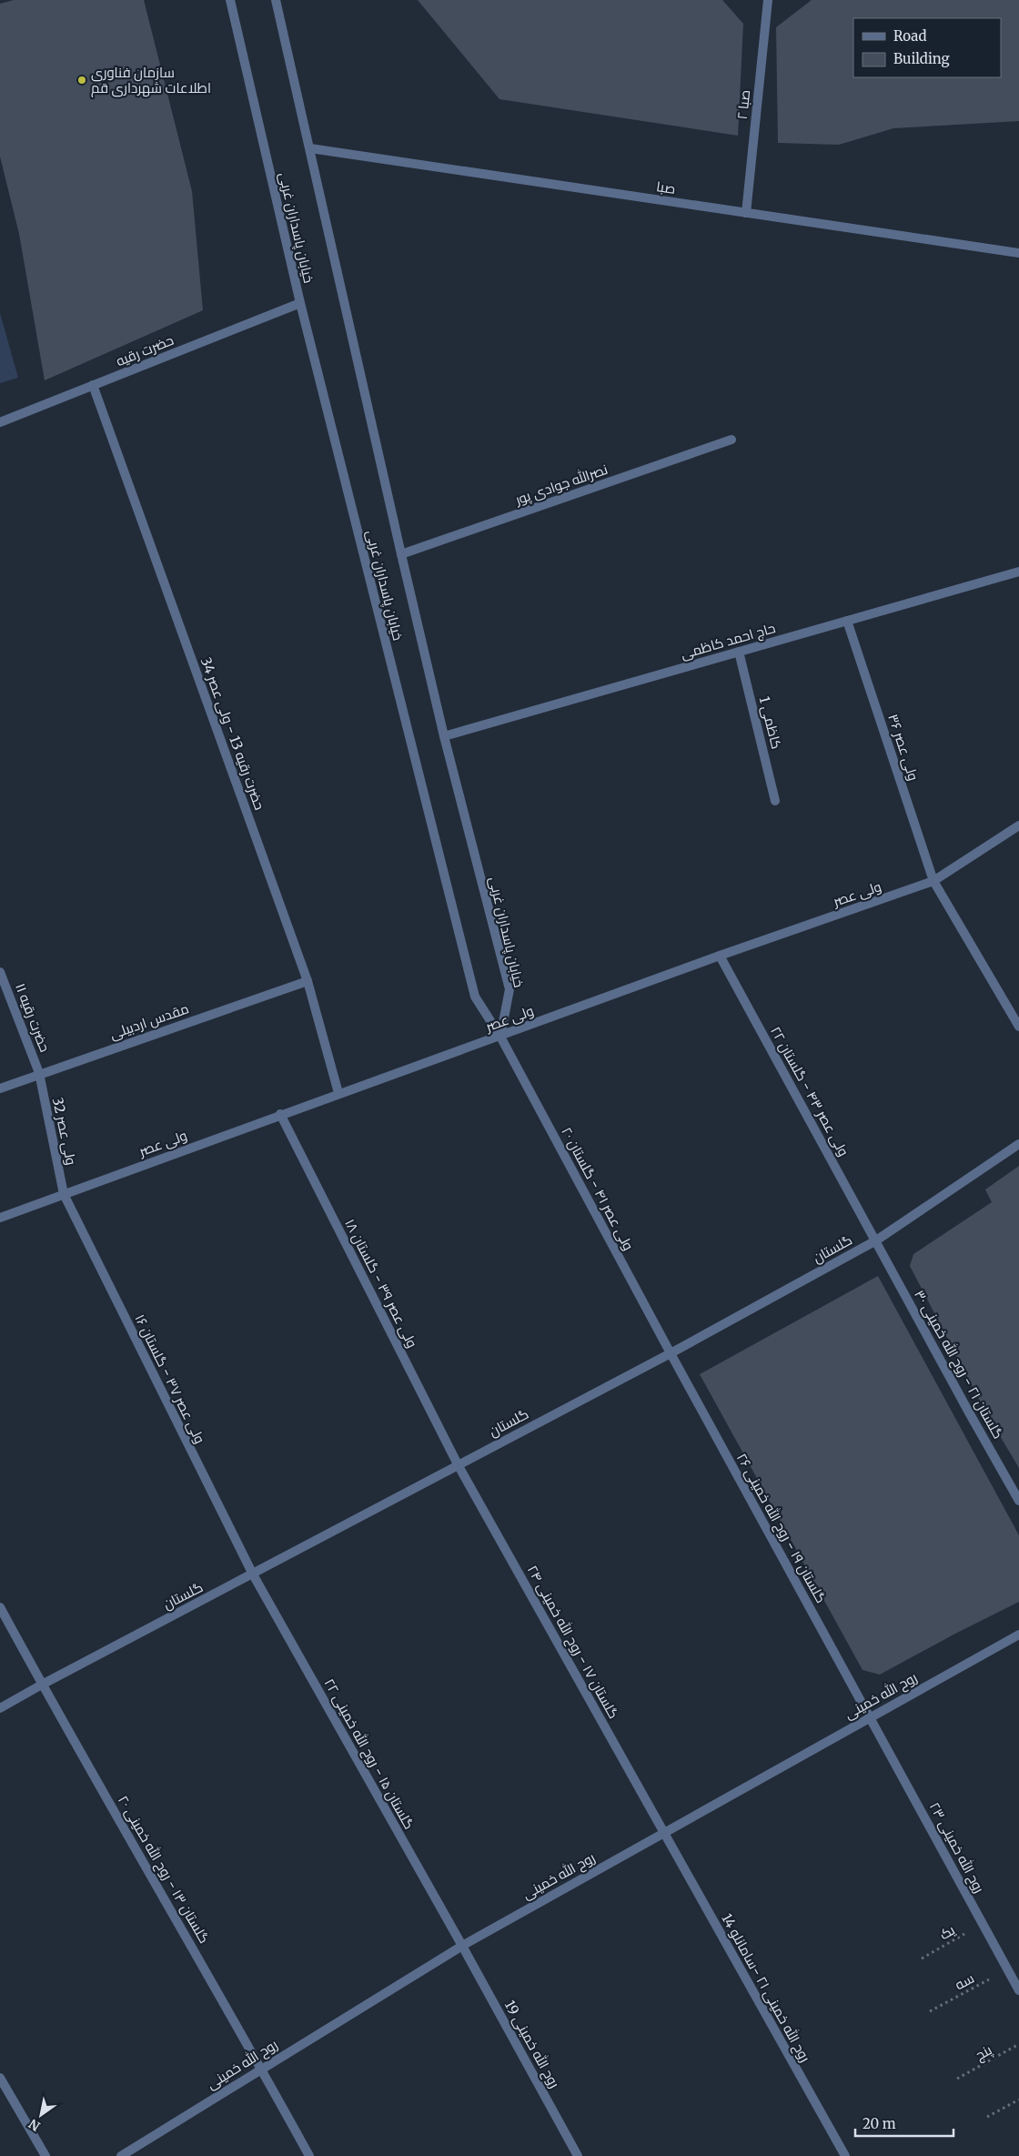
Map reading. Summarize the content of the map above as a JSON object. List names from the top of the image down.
{
  "streets": {
    "street": [
      "صبا ۲",
      "صبا",
      "خیابان پاسداران غربی",
      "حضرت رقیه",
      "نصرالله جوادی پور",
      "حاج احمد کاظمی",
      "کاظمی 1",
      "حضرت رقیه 13 - ولی عصر 34",
      "ولی عصر ۳۶",
      "ولی عصر",
      "حضرت رقیه ۱۱",
      "مقدس اردبیلی",
      "ولی عصر ۴۳ - گلستان ۲۲",
      "ولی عصر 32",
      "ولی عصر ۴۱ - گلستان ۲۰",
      "گلستان",
      "ولی عصر ۳۹ - گلستان ۱۸",
      "گلستان ۲۱ - روح الله خمینی ۳۰",
      "ولی عصر ۳۷ - گلستان ۱۶",
      "گلستان ۱۹ - روح الله خمینی ۲۶",
      "گلستان ۱۷ - روح الله خمینی ۲۴",
      "روح الله خمینی",
      "گلستان ۱۵ - روح الله خمینی ۲۲",
      "روح الله خمینی ۲۳",
      "گلستان ۱۳ - روح الله خمینی ۲۰",
      "روح الله خمینی ۲۱ -سامانلو 14",
      "روح الله خمینی 19"
    ],
    "path": ["یک", "سه", "پنج"]
  },
  "crossings": [
    ["صبا ۲", "صبا"],
    ["صبا", "خیابان پاسداران غربی"],
    ["خیابان پاسداران غربی", "حضرت رقیه"],
    ["خیابان پاسداران غربی", "نصرالله جوادی پور"],
    ["خیابان پاسداران غربی", "حاج احمد کاظمی"],
    ["خیابان پاسداران غربی", "ولی عصر"],
    ["خیابان پاسداران غربی", "ولی عصر ۴۱ - گلستان ۲۰"],
    ["حضرت رقیه", "حضرت رقیه 13 - ولی عصر 34"],
    ["حاج احمد کاظمی", "کاظمی 1"],
    ["حاج احمد کاظمی", "ولی عصر ۳۶"],
    ["حضرت رقیه 13 - ولی عصر 34", "ولی عصر"],
    ["حضرت رقیه 13 - ولی عصر 34", "مقدس اردبیلی"],
    ["ولی عصر ۳۶", "ولی عصر"],
    ["ولی عصر", "ولی عصر ۴۳ - گلستان ۲۲"],
    ["ولی عصر", "ولی عصر 32"],
    ["ولی عصر", "ولی عصر ۴۱ - گلستان ۲۰"],
    ["ولی عصر", "ولی عصر ۳۹ - گلستان ۱۸"],
    ["ولی عصر", "ولی عصر ۳۷ - گلستان ۱۶"],
    ["حضرت رقیه ۱۱", "مقدس اردبیلی"],
    ["حضرت رقیه ۱۱", "ولی عصر 32"],
    ["مقدس اردبیلی", "ولی عصر 32"],
    ["ولی عصر ۴۳ - گلستان ۲۲", "گلستان"],
    ["ولی عصر ۴۳ - گلستان ۲۲", "گلستان ۲۱ - روح الله خمینی ۳۰"],
    ["ولی عصر 32", "ولی عصر ۳۷ - گلستان ۱۶"],
    ["ولی عصر ۴۱ - گلستان ۲۰", "گلستان"],
    ["ولی عصر ۴۱ - گلستان ۲۰", "گلستان ۱۹ - روح الله خمینی ۲۶"],
    ["گلستان", "ولی عصر ۳۹ - گلستان ۱۸"],
    ["گلستان", "گلستان ۲۱ - روح الله خمینی ۳۰"],
    ["گلستان", "ولی عصر ۳۷ - گلستان ۱۶"],
    ["گلستان", "گلستان ۱۹ - روح الله خمینی ۲۶"],
    ["گلستان", "گلستان ۱۷ - روح الله خمینی ۲۴"],
    ["گلستان", "گلستان ۱۵ - روح الله خمینی ۲۲"],
    ["گلستان", "گلستان ۱۳ - روح الله خمینی ۲۰"],
    ["ولی عصر ۳۹ - گلستان ۱۸", "گلستان ۱۷ - روح الله خمینی ۲۴"],
    ["ولی عصر ۳۷ - گلستان ۱۶", "گلستان ۱۵ - روح الله خمینی ۲۲"],
    ["گلستان ۱۹ - روح الله خمینی ۲۶", "روح الله خمینی"],
    ["گلستان ۱۹ - روح الله خمینی ۲۶", "روح الله خمینی ۲۳"],
    ["گلستان ۱۷ - روح الله خمینی ۲۴", "روح الله خمینی"],
    ["گلستان ۱۷ - روح الله خمینی ۲۴", "روح الله خمینی ۲۱ -سامانلو 14"],
    ["روح الله خمینی", "گلستان ۱۵ - روح الله خمینی ۲۲"],
    ["روح الله خمینی", "روح الله خمینی ۲۳"],
    ["روح الله خمینی", "گلستان ۱۳ - روح الله خمینی ۲۰"],
    ["روح الله خمینی", "روح الله خمینی ۲۱ -سامانلو 14"],
    ["روح الله خمینی", "روح الله خمینی 19"],
    ["گلستان ۱۵ - روح الله خمینی ۲۲", "روح الله خمینی 19"],
    ["روح الله خمینی ۲۳", "یک"],
    ["روح الله خمینی ۲۳", "سه"]
  ],
  "places": ["سازمان فناوری اطلاعات شهرداری قم"],
  "legend": ["Road", "Building"],
  "scale_bar": "20 m",
  "north": "bottom left"
}
